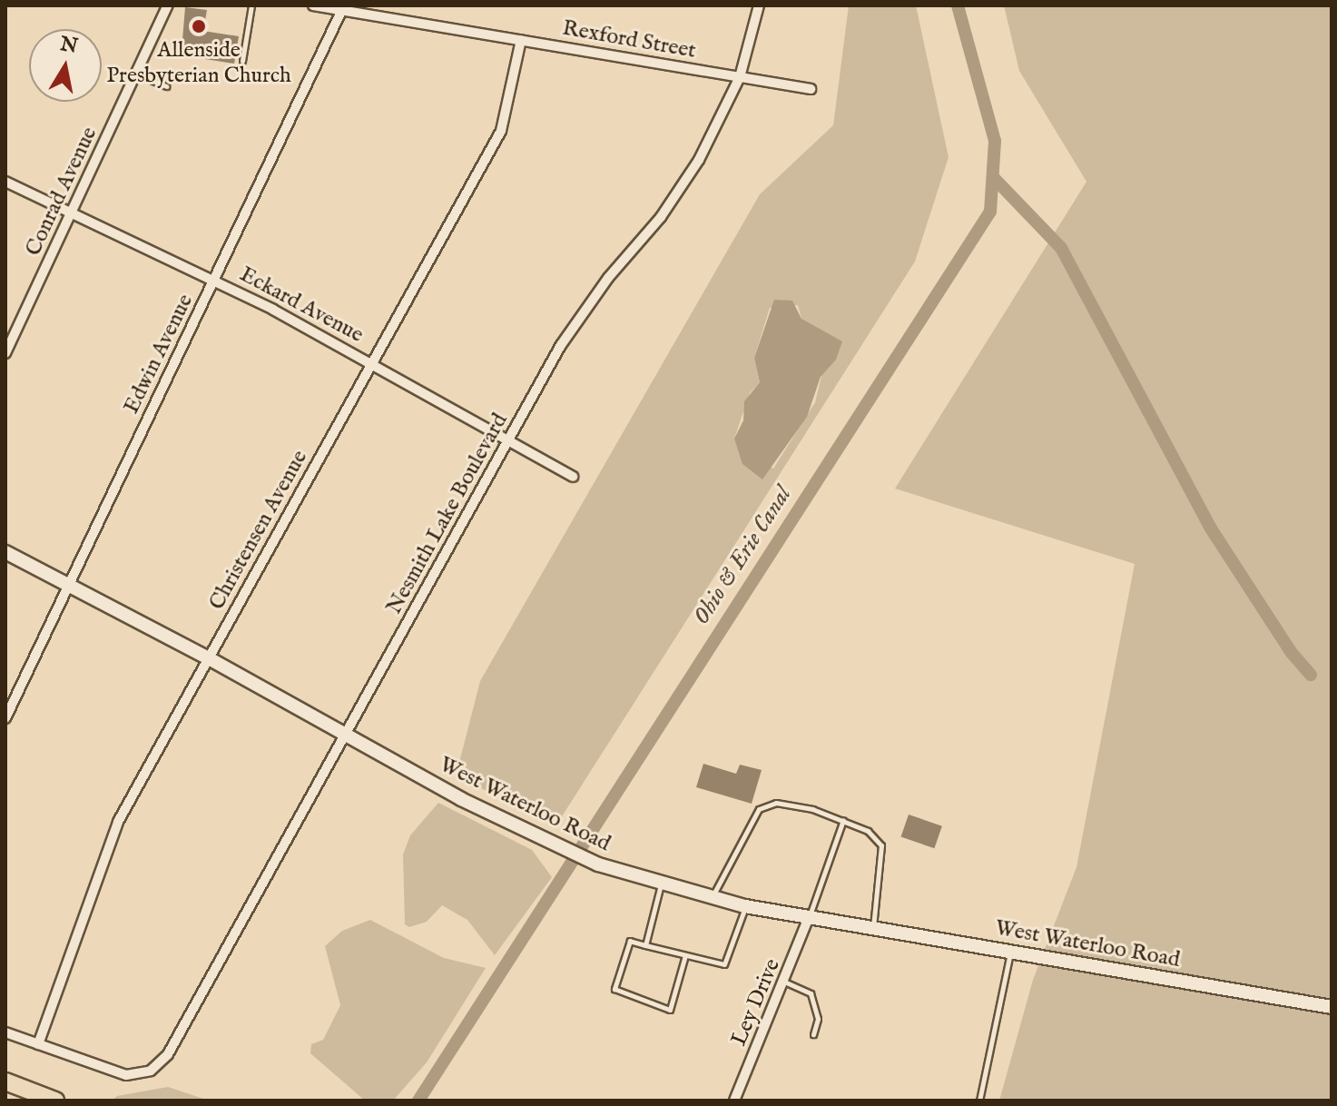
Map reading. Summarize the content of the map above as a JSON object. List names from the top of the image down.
{
  "streets": {
    "main road": ["West Waterloo Road"],
    "street": [
      "Rexford Street",
      "Conrad Avenue",
      "Eckard Avenue",
      "Edwin Avenue",
      "Nesmith Lake Boulevard",
      "Christensen Avenue",
      "Ley Drive"
    ]
  },
  "crossings": [
    ["Rexford Street", "Edwin Avenue"],
    ["Rexford Street", "Nesmith Lake Boulevard"],
    ["Rexford Street", "Christensen Avenue"],
    ["Conrad Avenue", "Eckard Avenue"],
    ["Eckard Avenue", "Edwin Avenue"],
    ["Eckard Avenue", "Nesmith Lake Boulevard"],
    ["Eckard Avenue", "Christensen Avenue"],
    ["Edwin Avenue", "West Waterloo Road"],
    ["Nesmith Lake Boulevard", "Christensen Avenue"],
    ["Nesmith Lake Boulevard", "West Waterloo Road"],
    ["Christensen Avenue", "West Waterloo Road"],
    ["West Waterloo Road", "Ley Drive"]
  ],
  "water": ["Ohio & Erie Canal"],
  "places": ["Allenside Presbyterian Church"],
  "north": "top"
}
